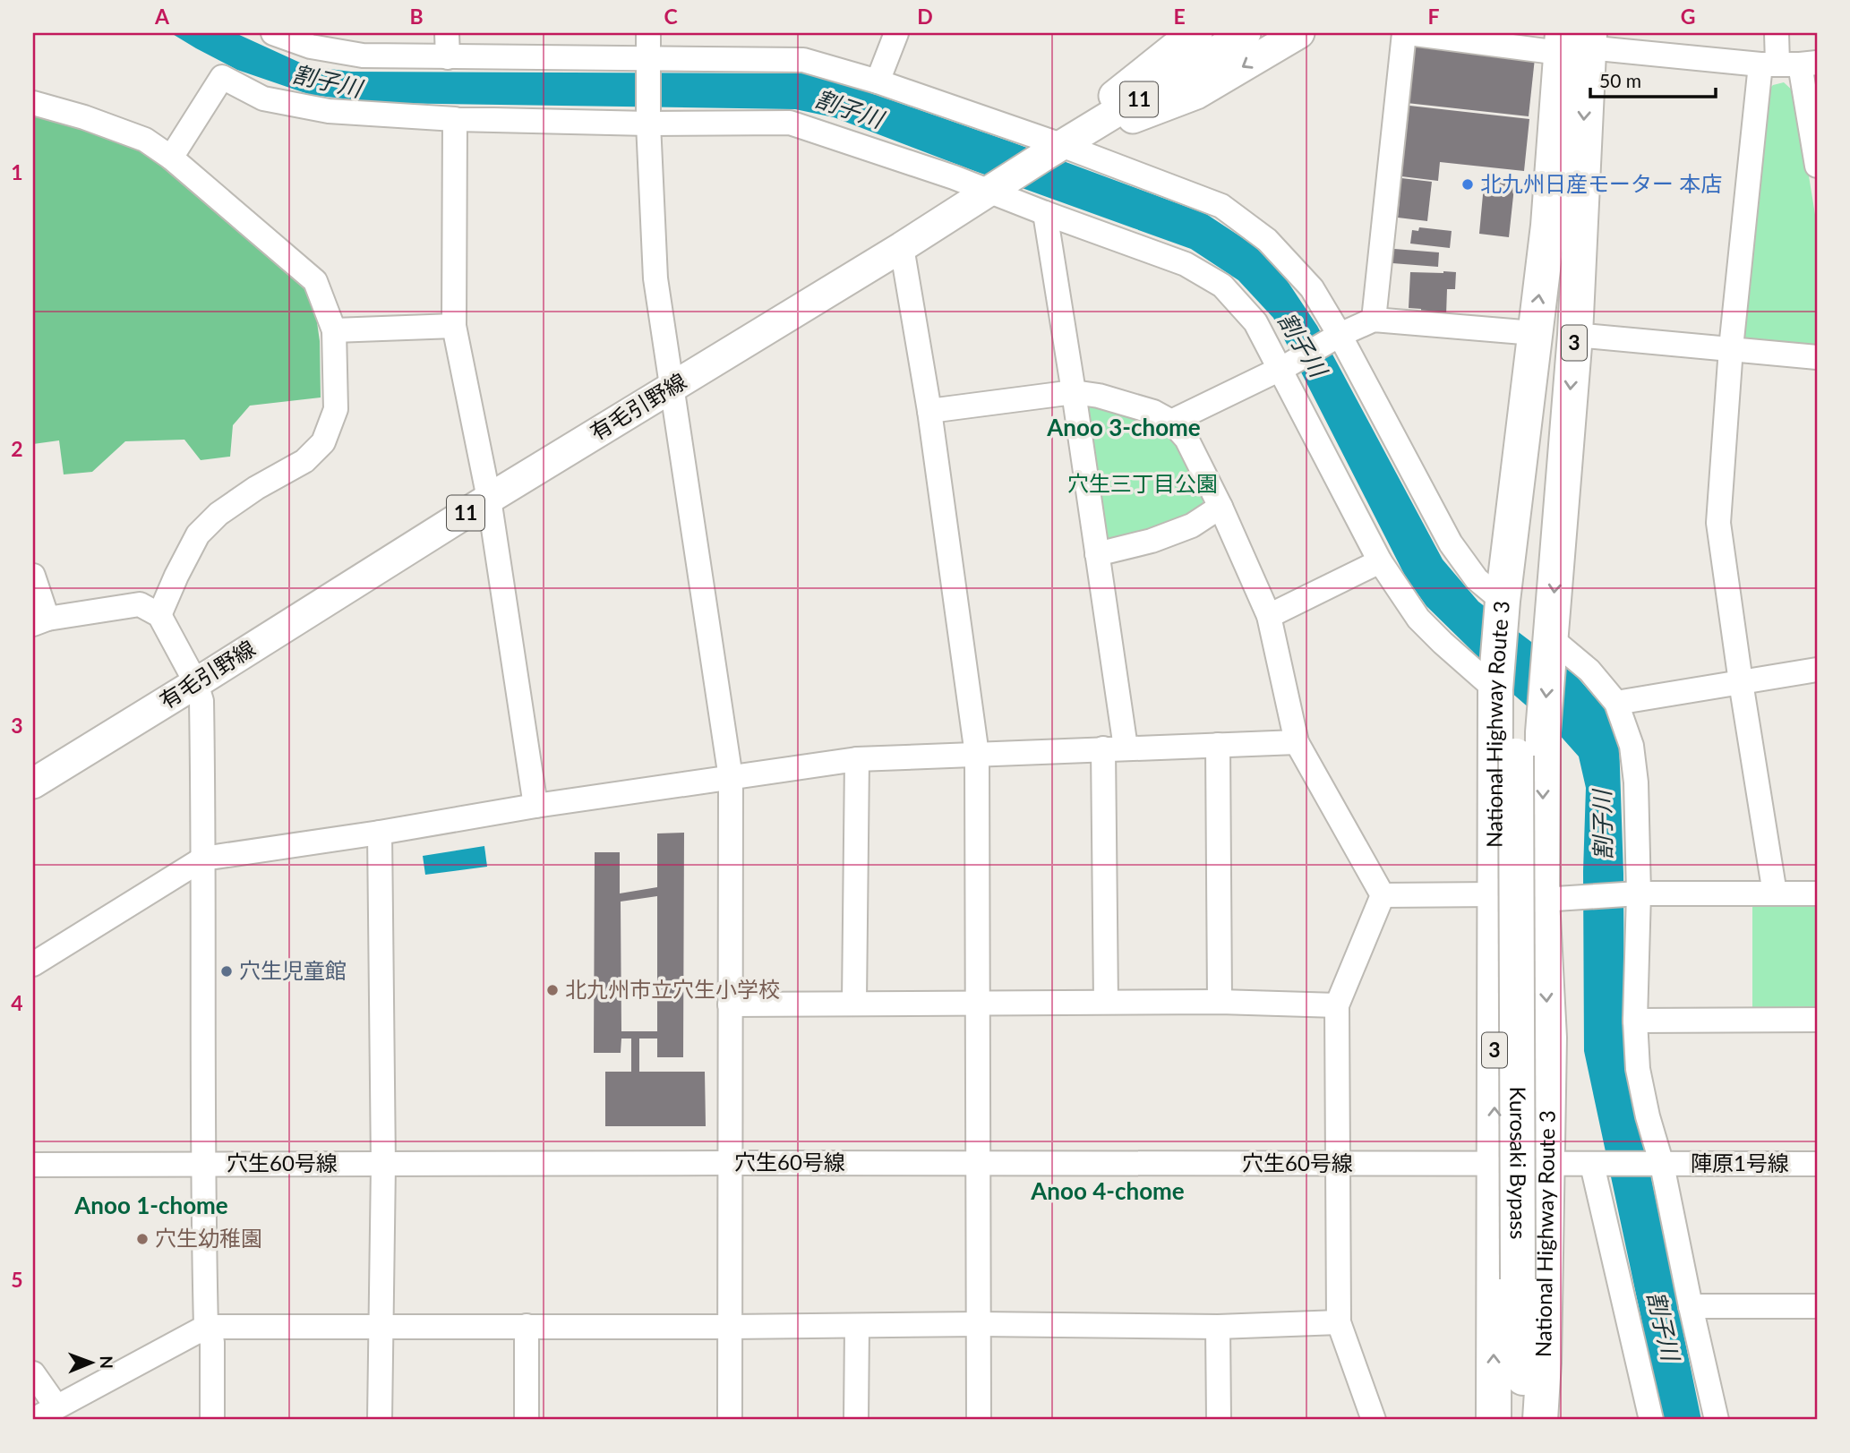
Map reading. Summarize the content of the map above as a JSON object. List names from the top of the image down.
{
  "streets": {
    "highway": ["3", "National Highway Route 3", "Kurosaki Bypass"],
    "main road": ["11", "有毛引野線"],
    "street": ["穴生60号線", "陣原1号線"]
  },
  "crossings": [
    ["3", "National Highway Route 3"],
    ["3", "Kurosaki Bypass"],
    ["National Highway Route 3", "穴生60号線"],
    ["National Highway Route 3", "Kurosaki Bypass"],
    ["穴生60号線", "陣原1号線"]
  ],
  "districts": ["Anoo 3-chome", "Anoo 4-chome", "Anoo 1-chome"],
  "water": ["割子川"],
  "parks": ["穴生三丁目公園"],
  "places": [
    "北九州日産モーター 本店",
    "穴生児童館",
    "北九州市立穴生小学校",
    "穴生幼稚園"
  ],
  "scale_bar": "50 m",
  "north": "right",
  "grid": {
    "columns": [
      "A",
      "B",
      "C",
      "D",
      "E",
      "F",
      "G"
    ],
    "rows": [
      "1",
      "2",
      "3",
      "4",
      "5"
    ]
  }
}
